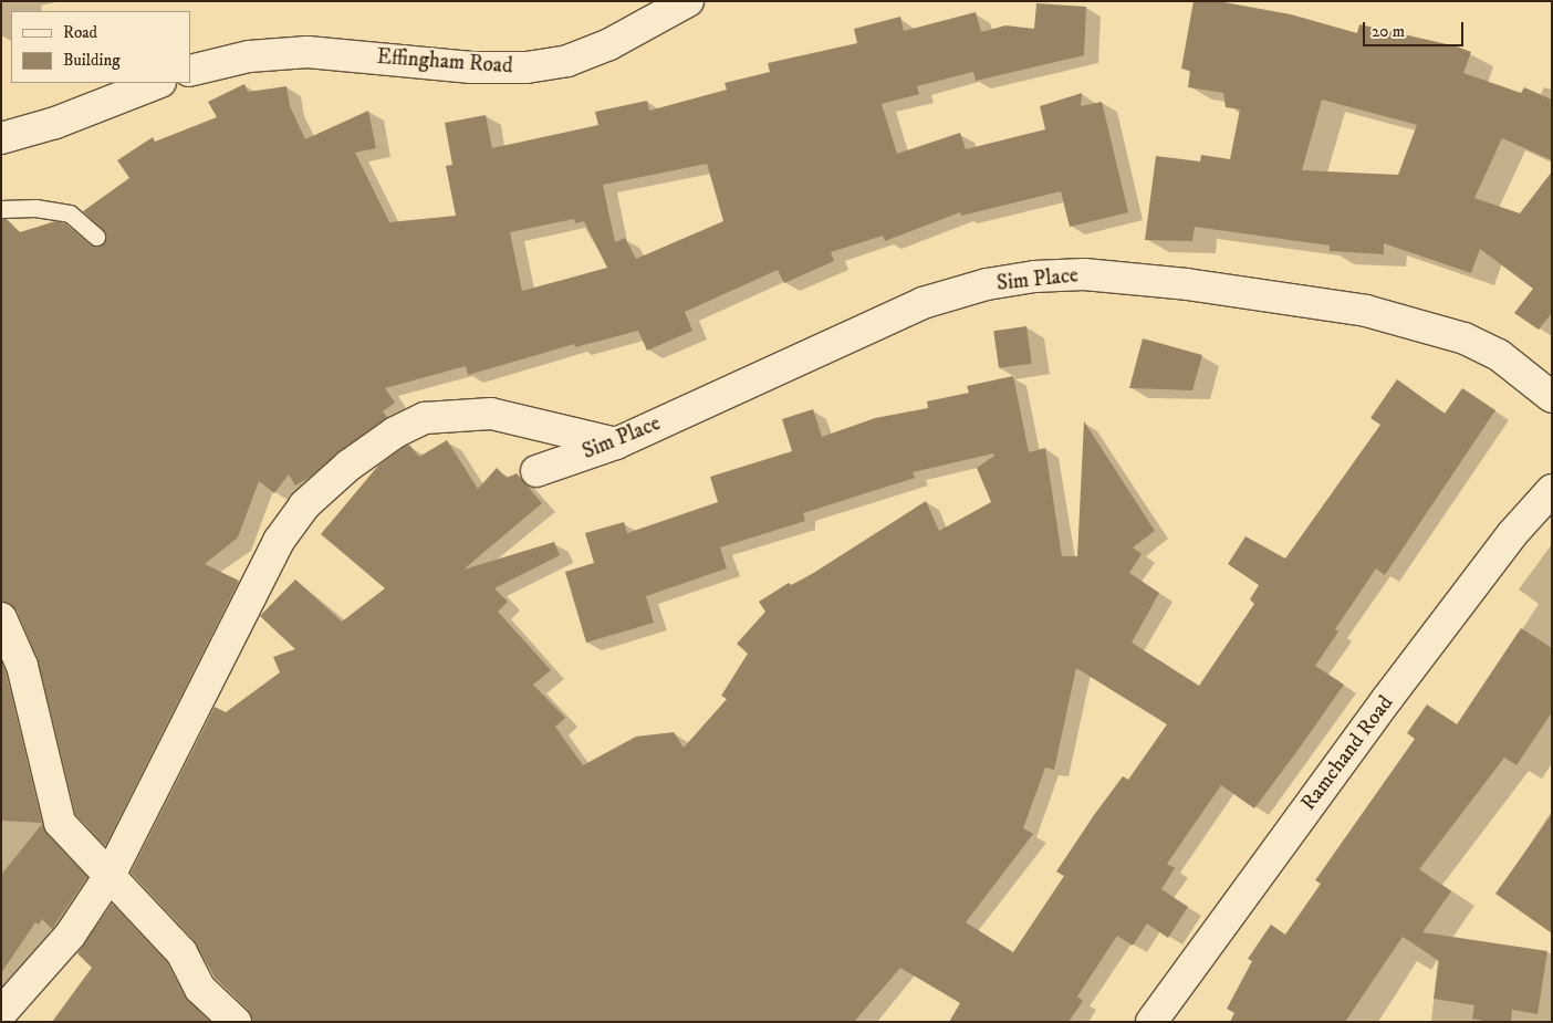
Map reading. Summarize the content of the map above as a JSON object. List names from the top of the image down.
{
  "streets": {
    "street": ["Effingham Road", "Sim Place", "Ramchand Road"]
  },
  "legend": ["Road", "Building"],
  "scale_bar": "20 m"
}
